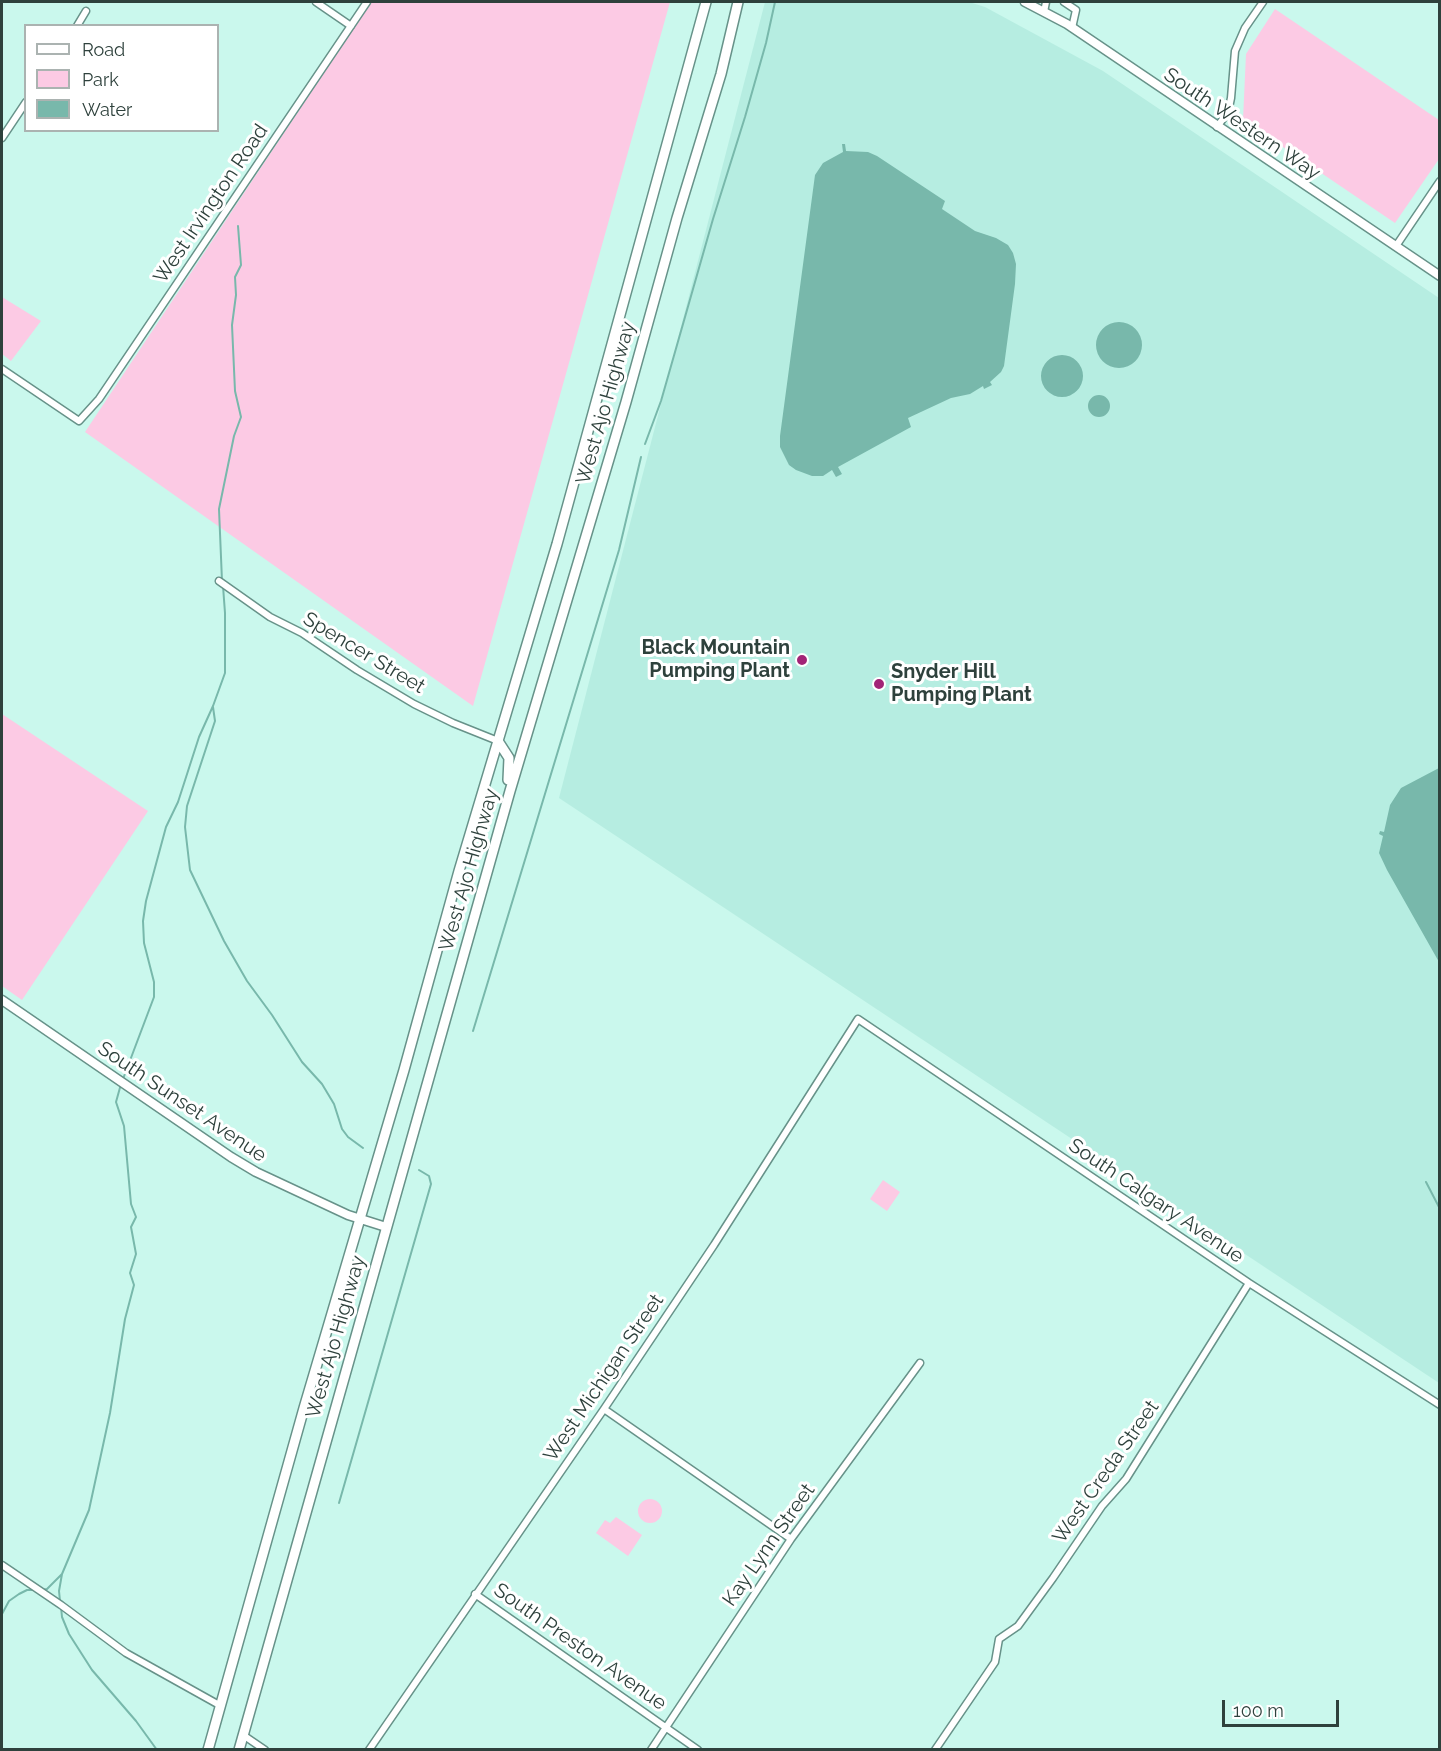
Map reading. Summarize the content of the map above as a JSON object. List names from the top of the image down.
{
  "streets": {
    "main road": ["West Ajo Highway"],
    "street": [
      "South Western Way",
      "West Irvington Road",
      "Spencer Street",
      "South Sunset Avenue",
      "South Calgary Avenue",
      "West Michigan Street",
      "West Creda Street",
      "Kay Lynn Street",
      "South Preston Avenue"
    ]
  },
  "crossings": [
    ["West Ajo Highway", "Spencer Street"],
    ["West Ajo Highway", "South Sunset Avenue"],
    ["South Calgary Avenue", "West Michigan Street"],
    ["South Calgary Avenue", "West Creda Street"],
    ["West Michigan Street", "South Preston Avenue"],
    ["Kay Lynn Street", "South Preston Avenue"]
  ],
  "places": ["Black Mountain Pumping Plant", "Snyder Hill Pumping Plant"],
  "legend": ["Road", "Park", "Water"],
  "scale_bar": "100 m"
}
